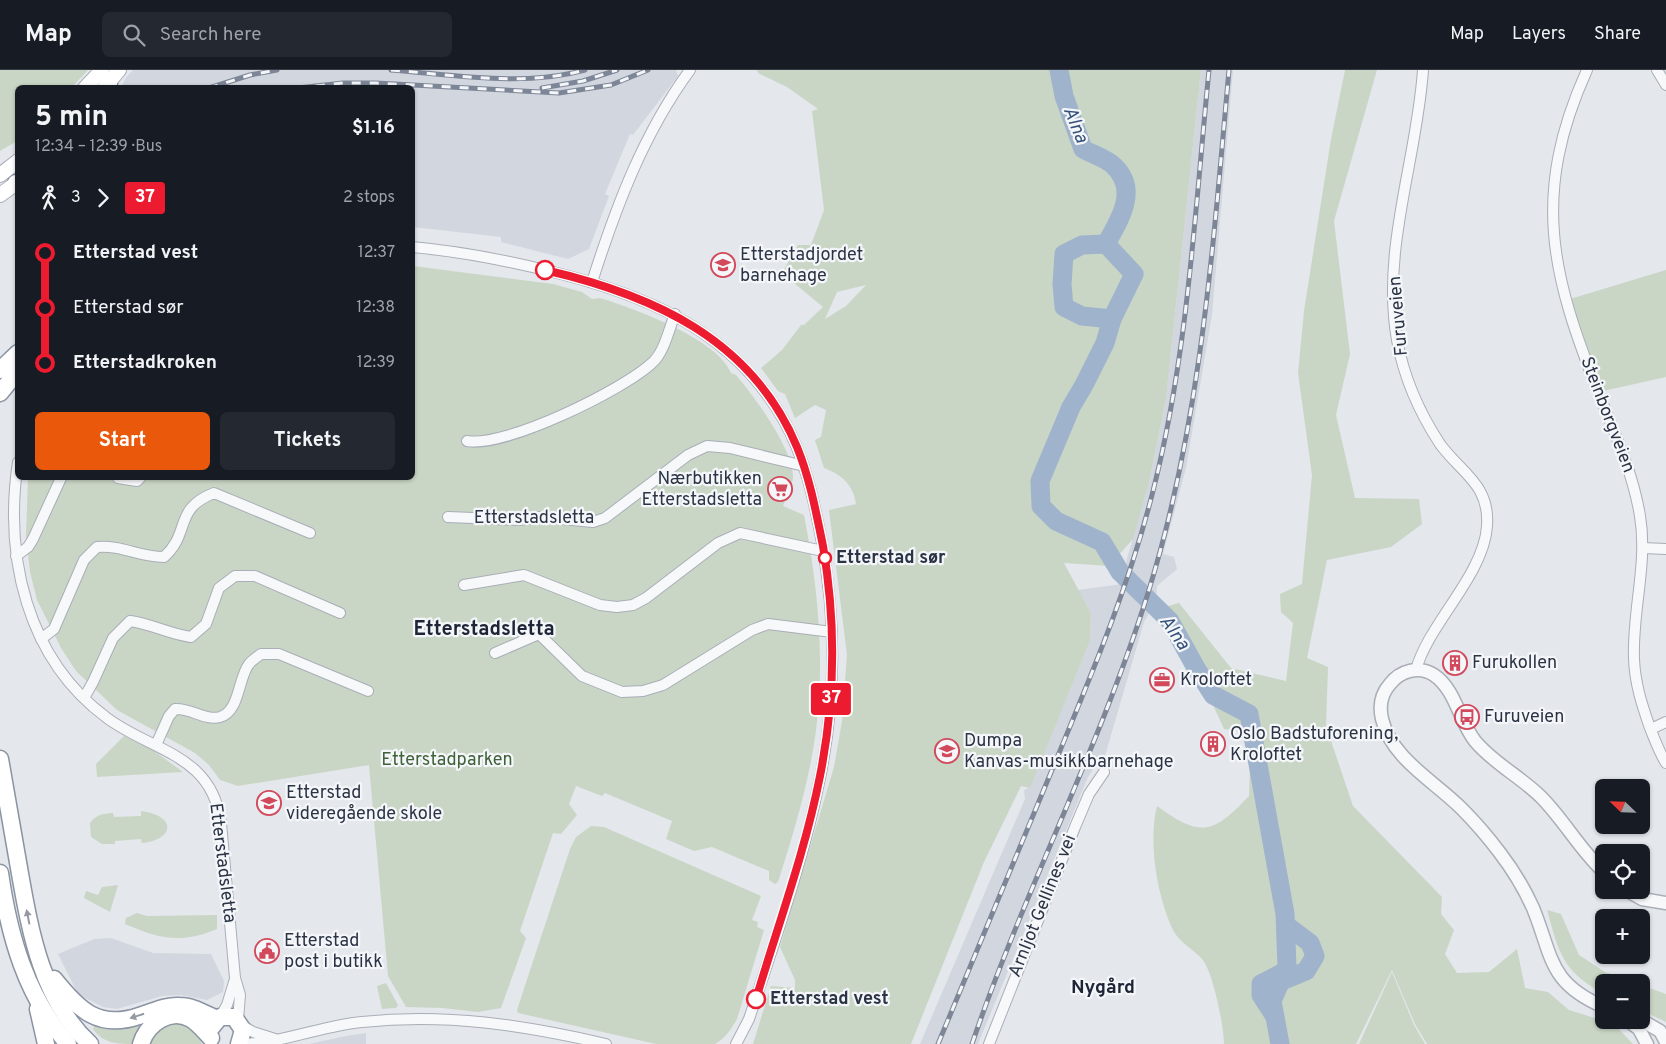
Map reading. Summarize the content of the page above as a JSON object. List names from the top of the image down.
{
  "streets": {
    "street": [
      "Furuveien",
      "Steinborgveien",
      "Etterstadsletta",
      "Arnljot Gellines vei"
    ]
  },
  "districts": ["Etterstadsletta", "Nygård"],
  "water": ["Alna"],
  "parks": ["Etterstadparken"],
  "places": {
    "school or university": ["Etterstadjordet barnehage", "Dumpa Kanvas-musikkbarnehage", "Etterstad videregående skole"],
    "supermarket": ["Nærbutikken Etterstadsletta"],
    "other": ["Etterstad sør", "Etterstad vest"],
    "building": ["Furukollen", "Oslo Badstuforening, Kroloftet"],
    "office": ["Kroloftet"],
    "bus stop": ["Furuveien"],
    "public building": ["Etterstad post i butikk"]
  },
  "lines": ["bus line 37"],
  "north": "top left",
  "page": {
    "header": "Map",
    "search": "Search here",
    "nav": ["Map", "Layers", "Share"],
    "on_map": "37",
    "heading": ["5 min", "12:34 – 12:39 · Bus", "$1.16"],
    "legs": ["3", "37", "2 stops"],
    "list": [
      {
        "name": "Etterstad vest",
        "value": "12:37"
      },
      {
        "name": "Etterstad sør",
        "value": "12:38"
      },
      {
        "name": "Etterstadkroken",
        "value": "12:39"
      }
    ],
    "buttons": ["Start", "Tickets"],
    "map_buttons": ["+", "−"]
  }
}
